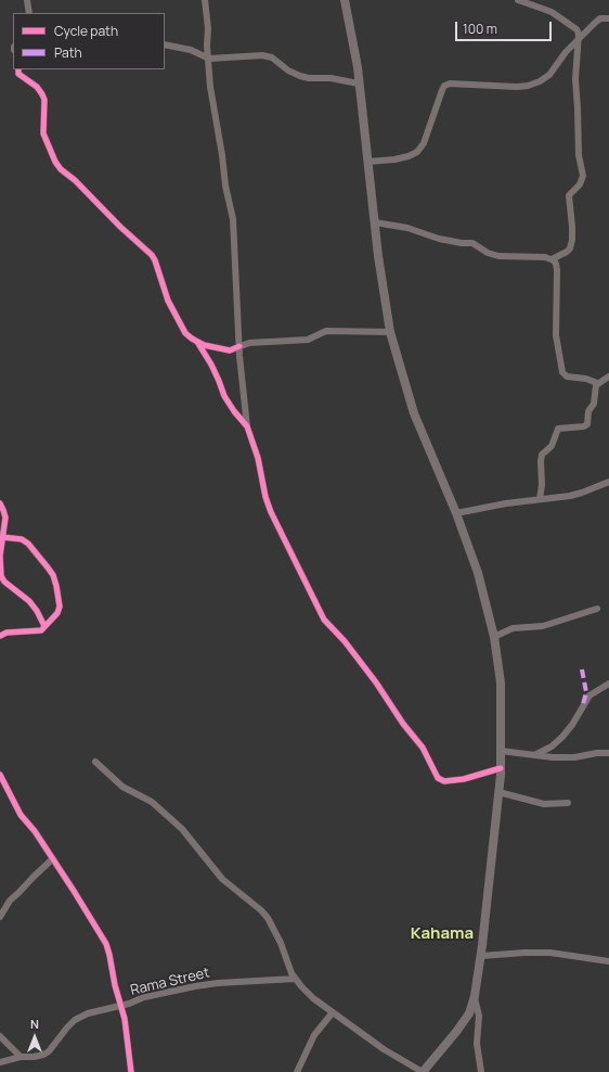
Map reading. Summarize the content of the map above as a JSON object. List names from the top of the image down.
{
  "streets": {
    "street": ["Rama Street"]
  },
  "districts": ["Kahama"],
  "legend": ["Cycle path", "Path"],
  "scale_bar": "100 m",
  "north": "top"
}
